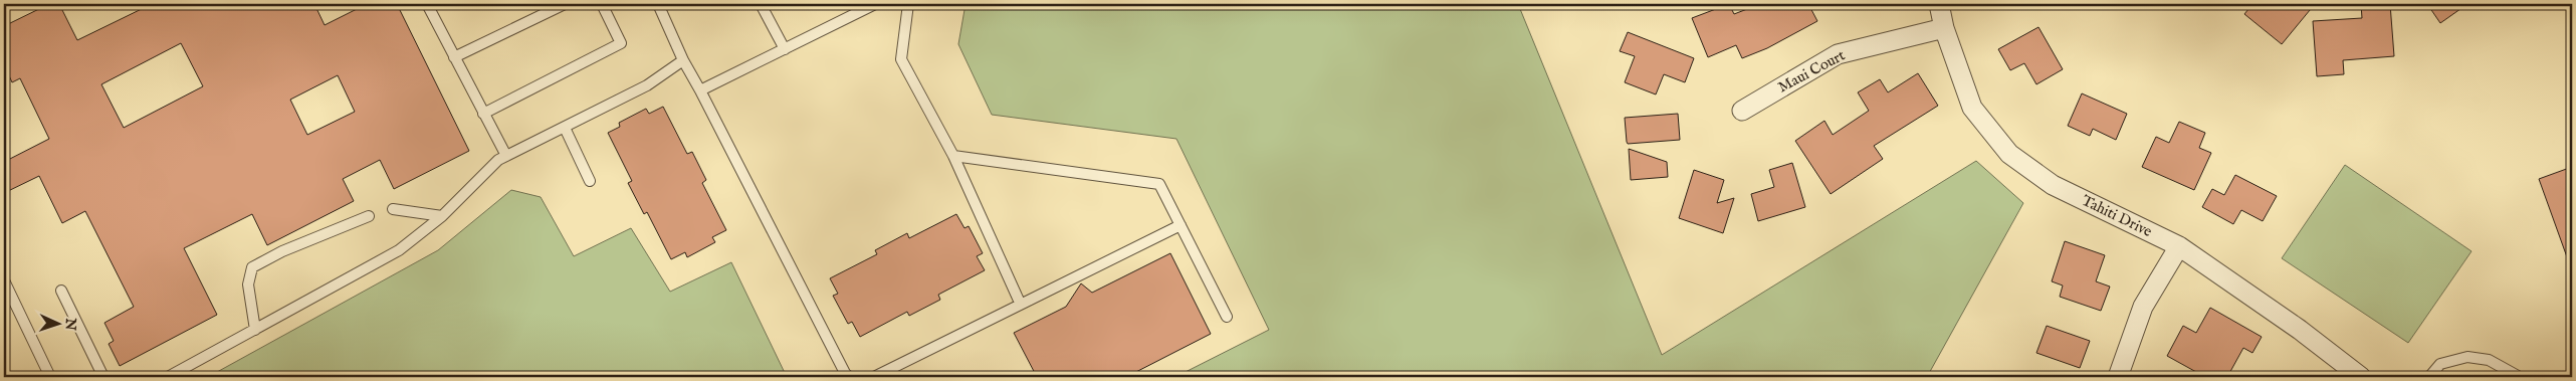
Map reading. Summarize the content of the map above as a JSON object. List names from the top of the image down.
{
  "streets": {
    "street": ["Maui Court", "Tahiti Drive"]
  },
  "crossings": [
    ["Maui Court", "Tahiti Drive"]
  ],
  "north": "right"
}
